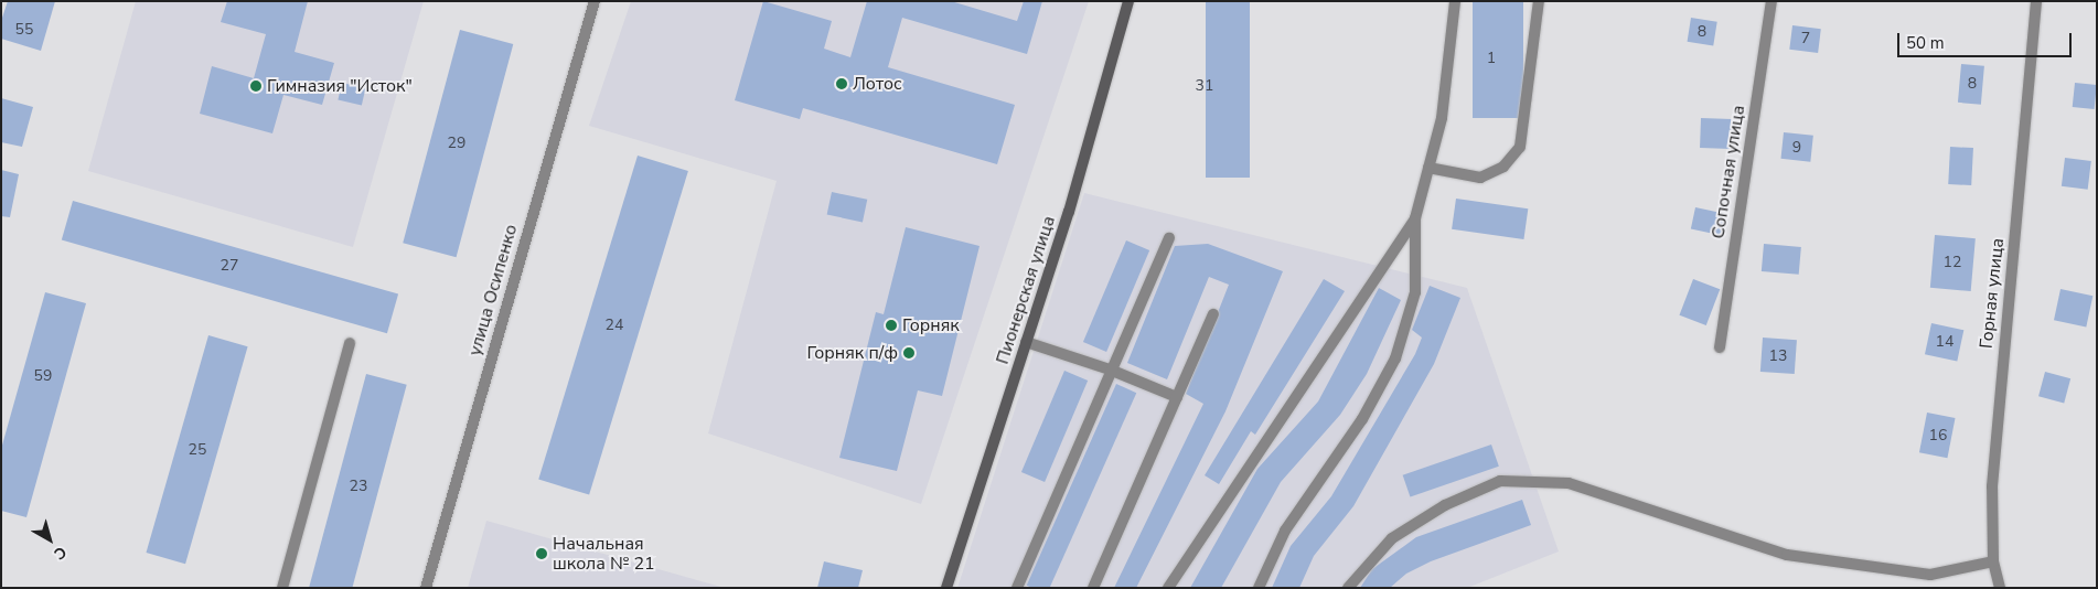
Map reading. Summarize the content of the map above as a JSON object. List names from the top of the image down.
{
  "streets": {
    "main road": ["Пионерская улица"],
    "street": ["Сопочная улица", "улица Осипенко", "Горная улица"]
  },
  "places": [
    "Лотос",
    "Гимназия \"Исток\"",
    "Горняк",
    "Горняк п/ф",
    "Начальная школа № 21"
  ],
  "house_numbers": [
    "55",
    "8",
    "7",
    "1",
    "8",
    "31",
    "29",
    "9",
    "12",
    "27",
    "24",
    "14",
    "13",
    "59",
    "16",
    "25",
    "23"
  ],
  "scale_bar": "50 m",
  "north": "bottom right"
}
